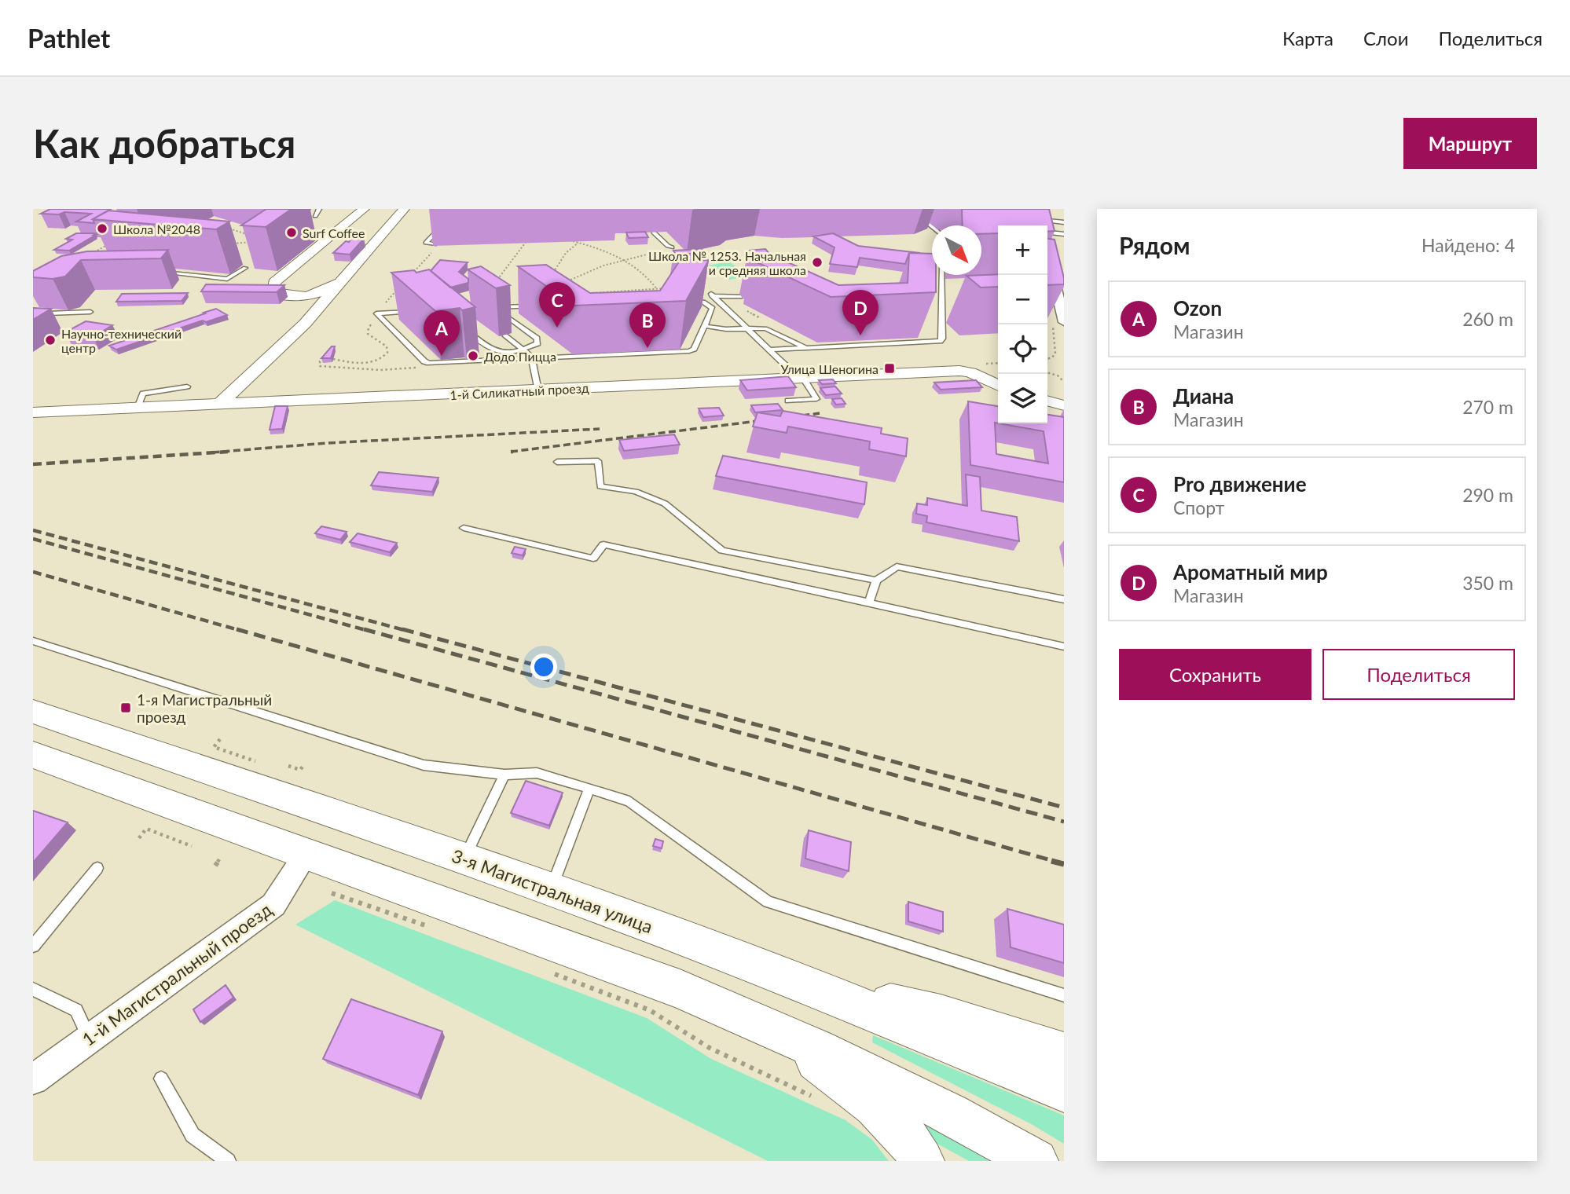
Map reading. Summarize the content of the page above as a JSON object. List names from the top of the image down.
{
  "streets": {
    "main road": ["3-я Магистральная улица"],
    "street": ["1-й Силикатный проезд", "1-й Магистральный проезд"]
  },
  "places": {
    "other": [
      "Школа №2048",
      "Surf Coffee",
      "Школа № 1253. Начальная и средняя школа",
      "Научно-технический центр",
      "Додо Пицца"
    ],
    "transit": ["Улица Шеногина", "1-я Магистральный проезд"]
  },
  "north": "bottom right",
  "page": {
    "header": "Pathlet",
    "nav": ["Карта", "Слои", "Поделиться"],
    "buttons": [
      "Маршрут",
      ["Сохранить", "Поделиться"]
    ],
    "title": "Как добраться",
    "heading": ["Рядом", "Найдено: 4"],
    "map_buttons": ["+", "−"],
    "list": [
      {
        "mark": "A",
        "name": "Ozon",
        "note": "Магазин",
        "value": "260 m"
      },
      {
        "mark": "B",
        "name": "Диана",
        "note": "Магазин",
        "value": "270 m"
      },
      {
        "mark": "C",
        "name": "Pro движение",
        "note": "Спорт",
        "value": "290 m"
      },
      {
        "mark": "D",
        "name": "Ароматный мир",
        "note": "Магазин",
        "value": "350 m"
      }
    ],
    "pins": [
      "C",
      "D",
      "B",
      "A"
    ]
  }
}
